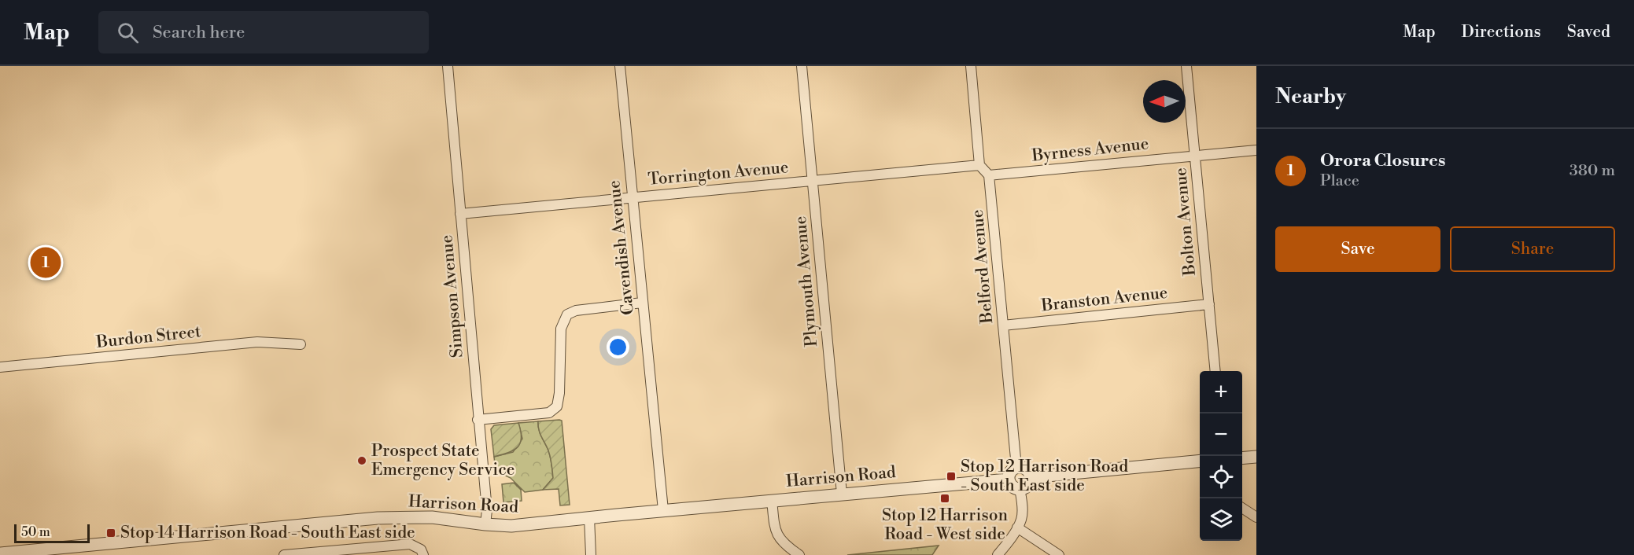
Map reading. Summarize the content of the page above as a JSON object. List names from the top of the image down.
{
  "streets": {
    "street": [
      "Byrness Avenue",
      "Torrington Avenue",
      "Bolton Avenue",
      "Cavendish Avenue",
      "Belford Avenue",
      "Plymouth Avenue",
      "Simpson Avenue",
      "Branston Avenue",
      "Burdon Street",
      "Harrison Road"
    ]
  },
  "crossings": [
    ["Byrness Avenue", "Bolton Avenue"],
    ["Byrness Avenue", "Belford Avenue"],
    ["Torrington Avenue", "Cavendish Avenue"],
    ["Torrington Avenue", "Plymouth Avenue"],
    ["Torrington Avenue", "Simpson Avenue"],
    ["Bolton Avenue", "Branston Avenue"],
    ["Cavendish Avenue", "Harrison Road"],
    ["Belford Avenue", "Branston Avenue"],
    ["Belford Avenue", "Harrison Road"],
    ["Plymouth Avenue", "Harrison Road"],
    ["Simpson Avenue", "Harrison Road"]
  ],
  "places": {
    "other": ["Prospect State Emergency Service"],
    "transit": ["Stop 12 Harrison Road - South East side", "Stop 12 Harrison Road - West side", "Stop 14 Harrison Road - South East side"]
  },
  "scale_bar": "50 m",
  "north": "left",
  "page": {
    "header": "Map",
    "search": "Search here",
    "nav": ["Map", "Directions", "Saved"],
    "heading": "Nearby",
    "list": [
      {
        "mark": "1",
        "name": "Orora Closures",
        "note": "Place",
        "value": "380 m"
      }
    ],
    "buttons": ["Save", "Share"],
    "pins": "1",
    "map_buttons": ["+", "−"],
    "scale": "50 m"
  }
}
